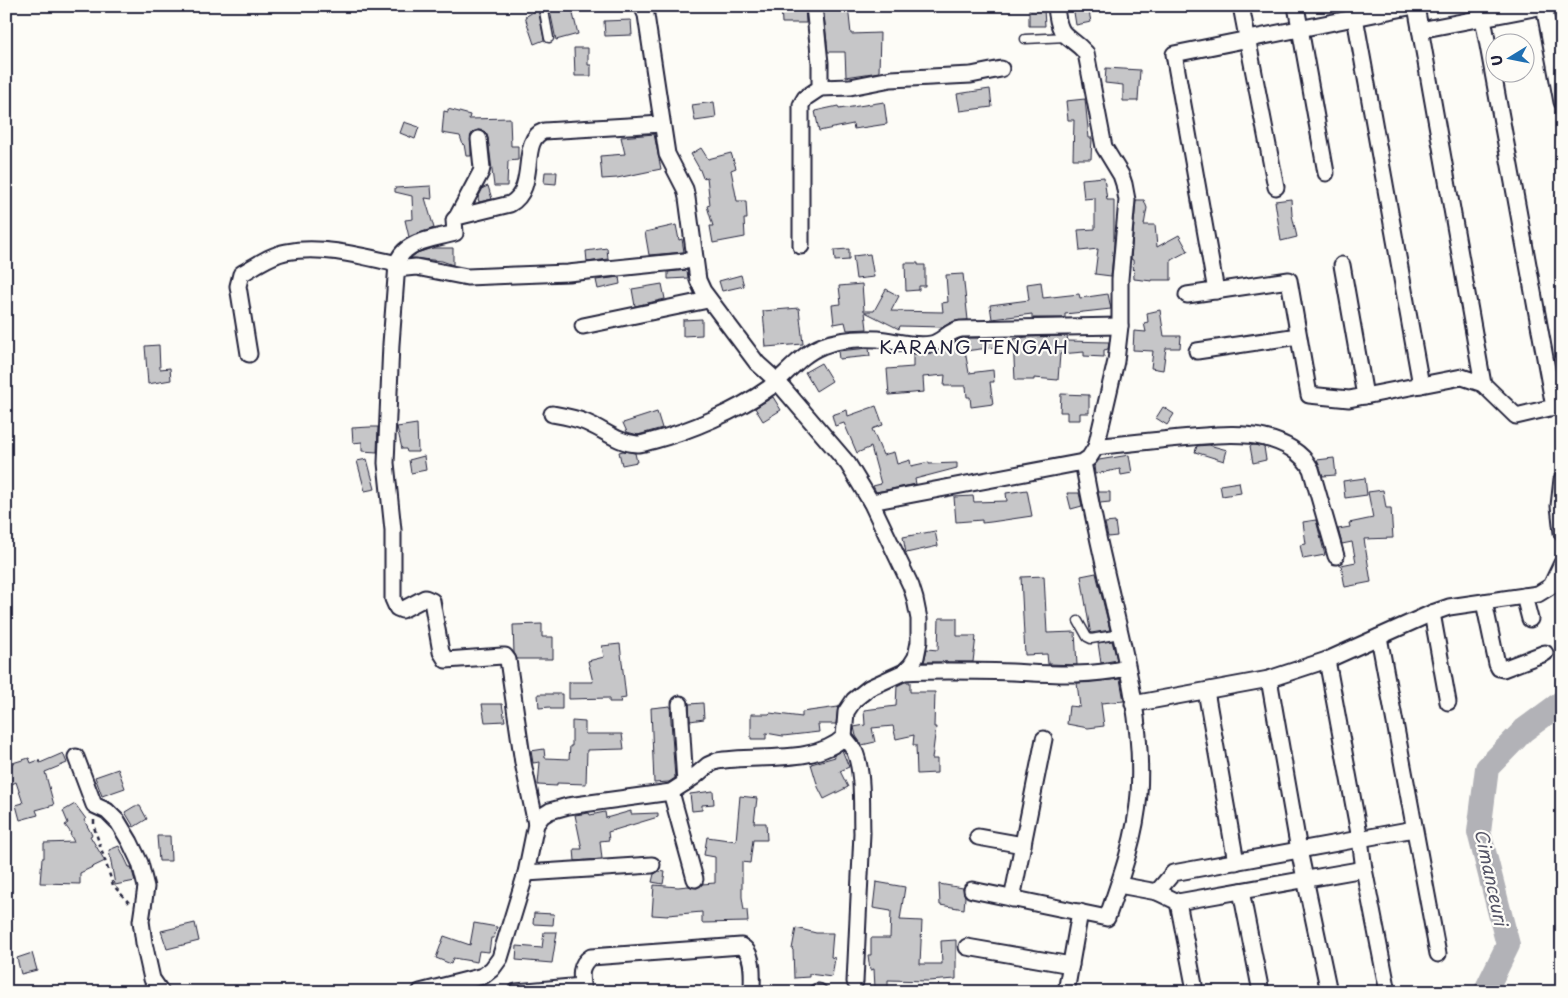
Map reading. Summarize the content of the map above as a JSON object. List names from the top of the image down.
{
  "districts": ["KARANG TENGAH"],
  "water": ["Cimanceuri"],
  "north": "left"
}
